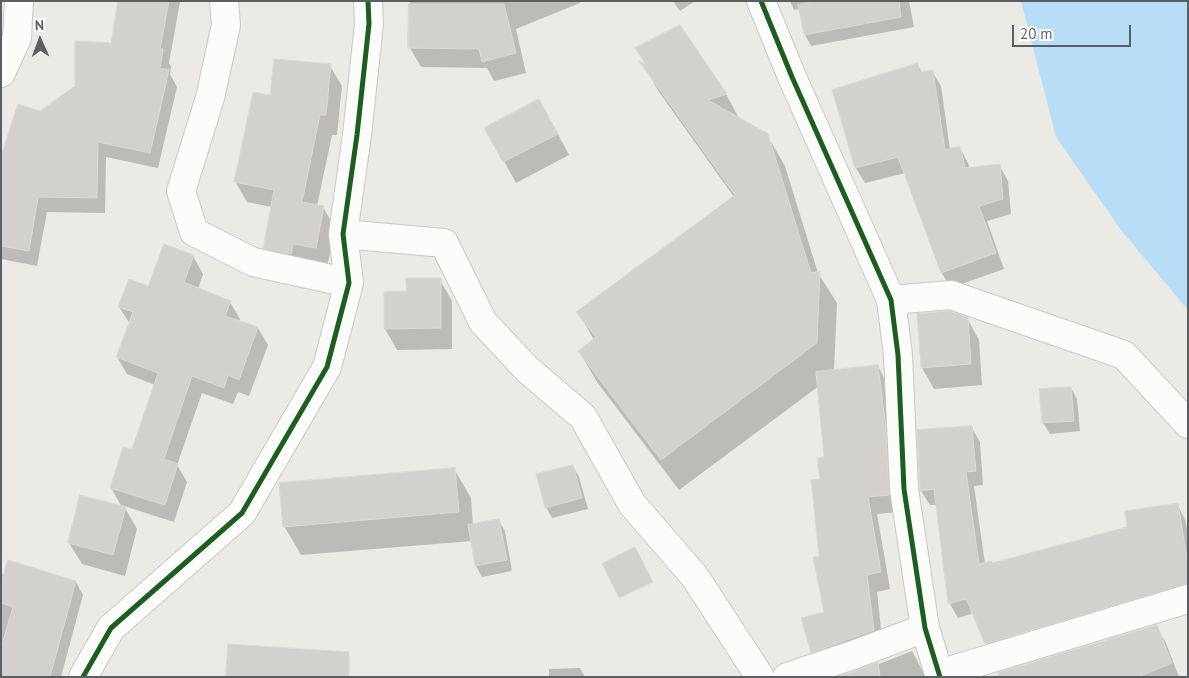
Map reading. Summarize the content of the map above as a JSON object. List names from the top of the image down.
{
  "scale_bar": "20 m",
  "north": "top"
}
